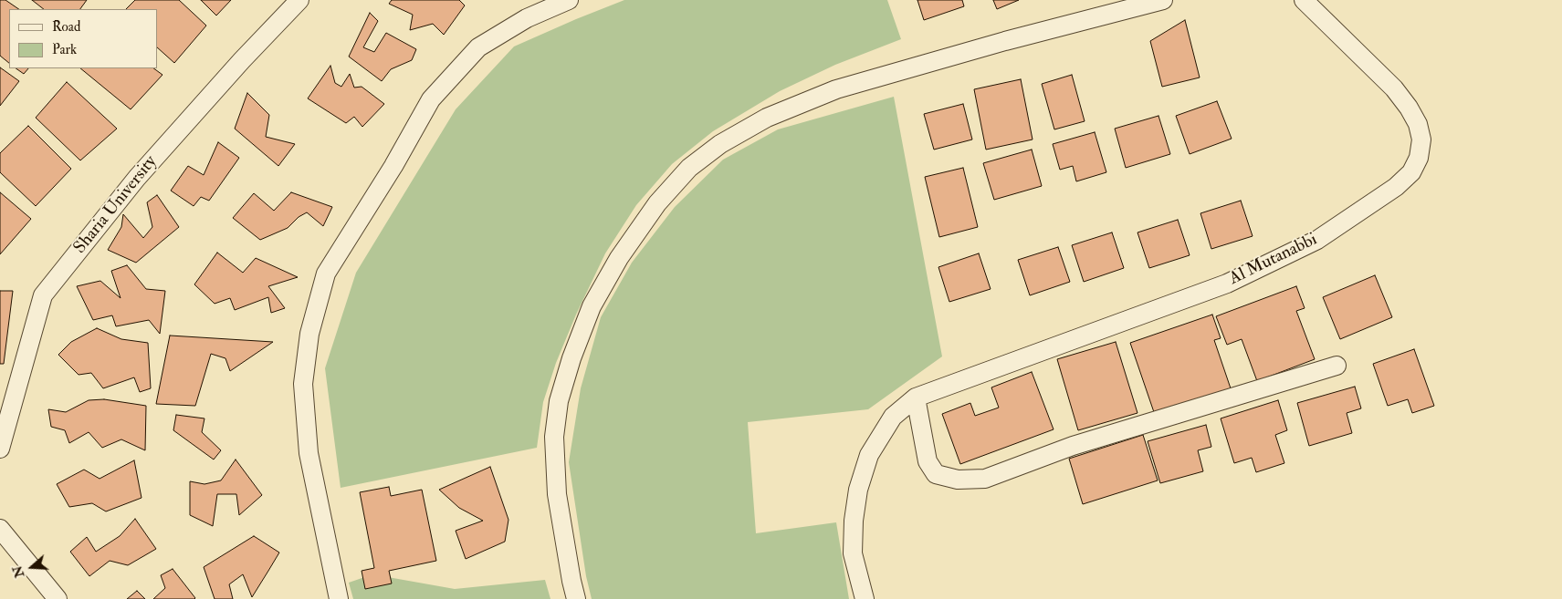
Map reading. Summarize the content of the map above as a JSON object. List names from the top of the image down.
{
  "streets": {
    "street": ["Sharia University", "Al Mutanabbi"]
  },
  "legend": ["Road", "Park"],
  "north": "left"
}
